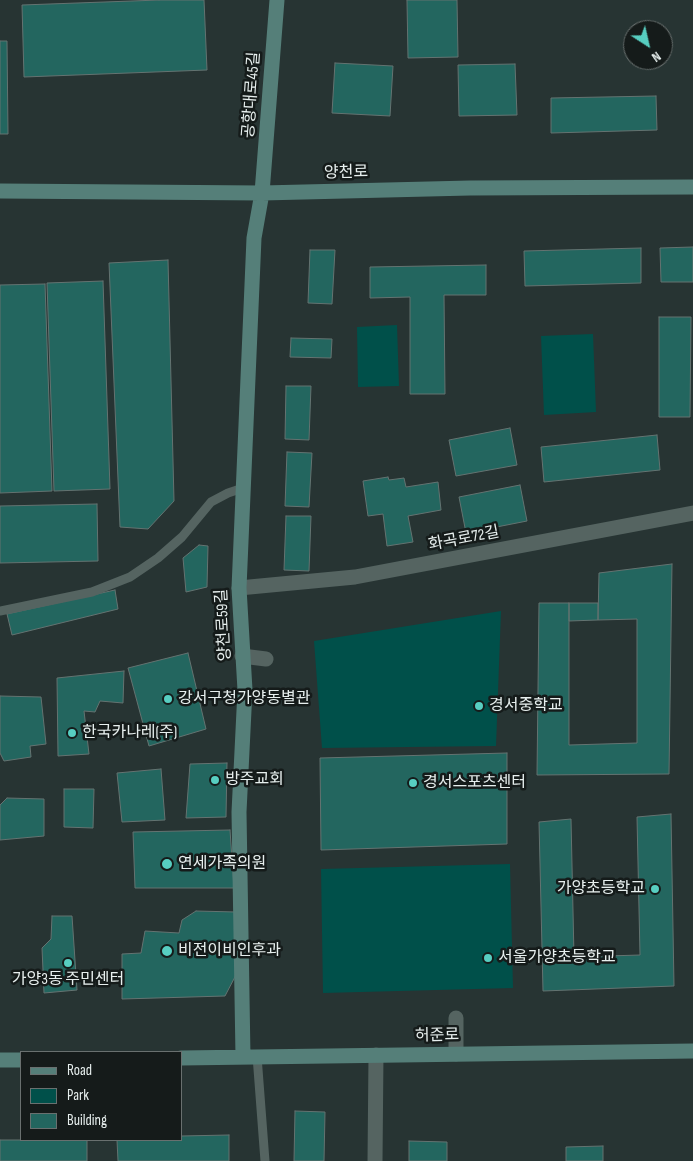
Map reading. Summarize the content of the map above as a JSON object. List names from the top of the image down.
{
  "streets": {
    "street": [
      "공항대로45길",
      "양천로",
      "화곡로72길",
      "양천로59길",
      "허준로"
    ]
  },
  "crossings": [
    ["공항대로45길", "양천로"],
    ["공항대로45길", "양천로59길"],
    ["양천로", "양천로59길"],
    ["화곡로72길", "양천로59길"],
    ["양천로59길", "허준로"]
  ],
  "places": [
    "강서구청가양동별관",
    "경서중학교",
    "한국카나레(주)",
    "방주교회",
    "경서스포츠센터",
    "연세가족의원",
    "가양초등학교",
    "비전이비인후과",
    "서울가양초등학교",
    "가양3동 주민센터"
  ],
  "legend": ["Road", "Park", "Building"],
  "north": "bottom right"
}
